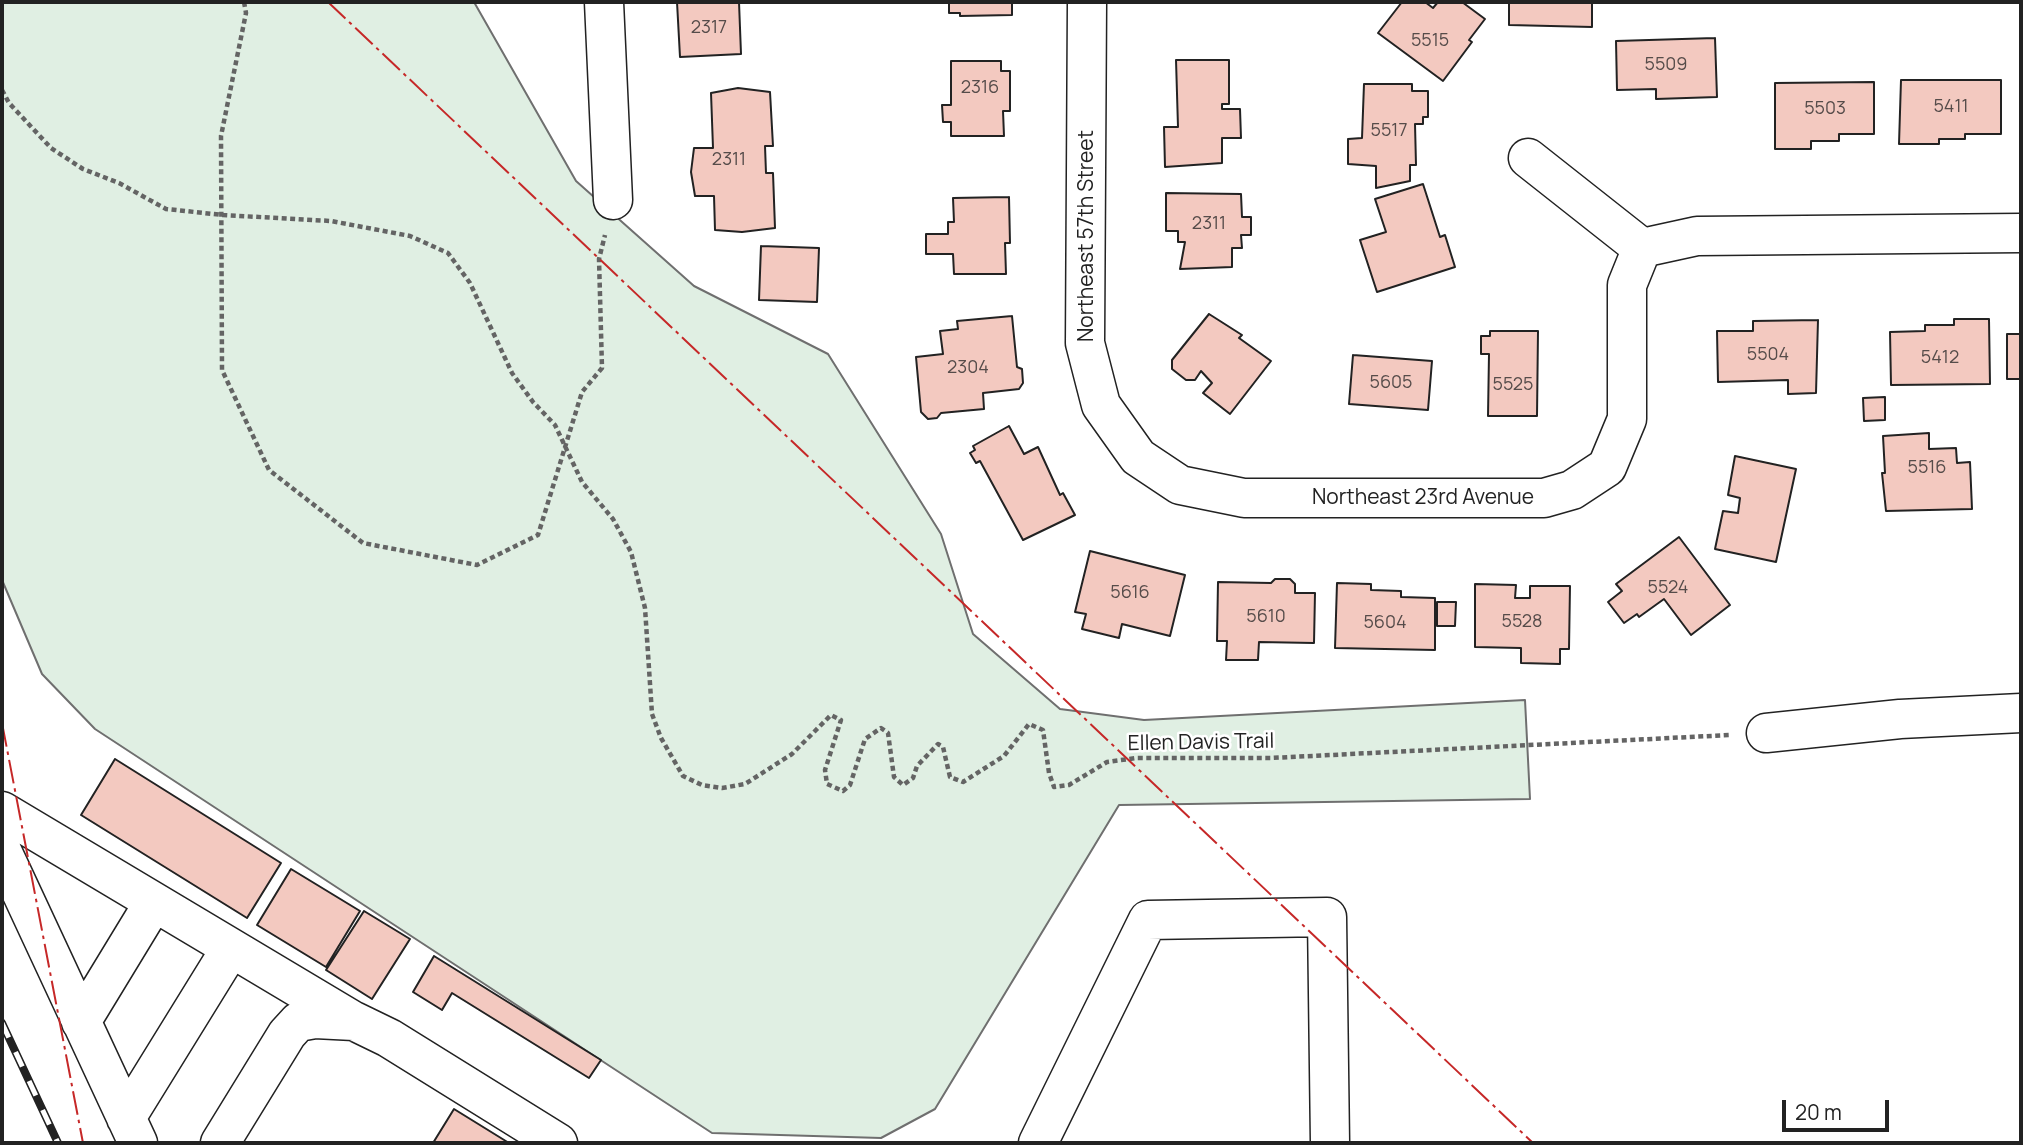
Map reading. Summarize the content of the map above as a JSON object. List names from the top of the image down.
{
  "streets": {
    "street": ["Northeast 57th Street", "Northeast 23rd Avenue"],
    "path": ["Ellen Davis Trail"]
  },
  "crossings": [
    ["Northeast 57th Street", "Northeast 23rd Avenue"]
  ],
  "house_numbers": [
    "2317",
    "5515",
    "5509",
    "2316",
    "5411",
    "5503",
    "5517",
    "2311",
    "2311",
    "5504",
    "5412",
    "2304",
    "5605",
    "5525",
    "5516",
    "5524",
    "5616",
    "5610",
    "5528",
    "5604"
  ],
  "scale_bar": "20 m"
}
